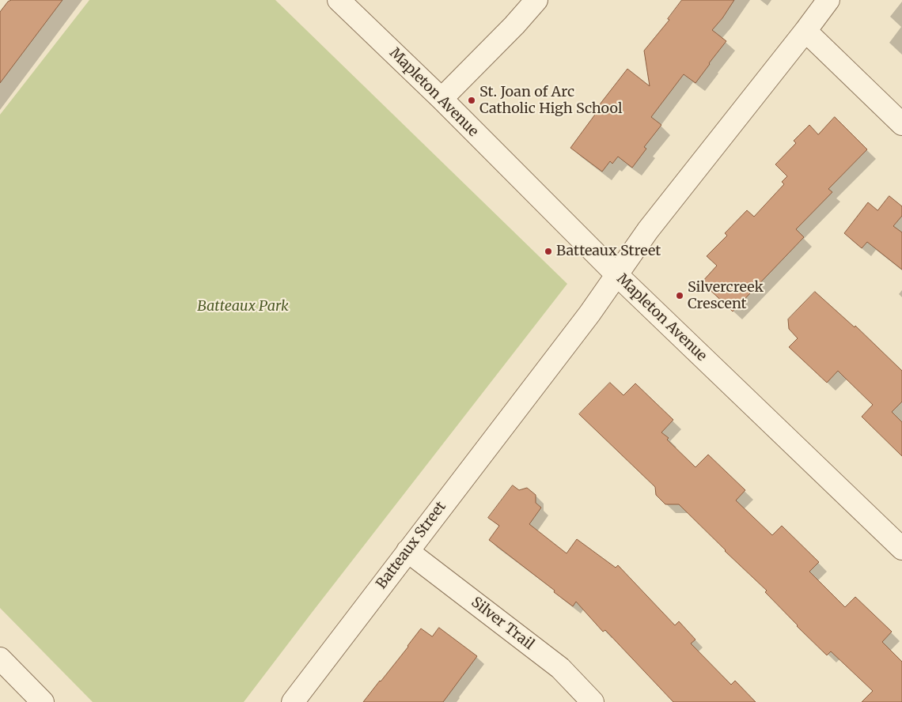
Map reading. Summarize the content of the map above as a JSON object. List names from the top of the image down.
{
  "streets": {
    "street": ["Mapleton Avenue", "Batteaux Street", "Silver Trail"]
  },
  "crossings": [
    ["Mapleton Avenue", "Batteaux Street"],
    ["Batteaux Street", "Silver Trail"]
  ],
  "parks": ["Batteaux Park"],
  "places": ["St. Joan of Arc Catholic High School", "Batteaux Street", "Silvercreek Crescent"]
}
